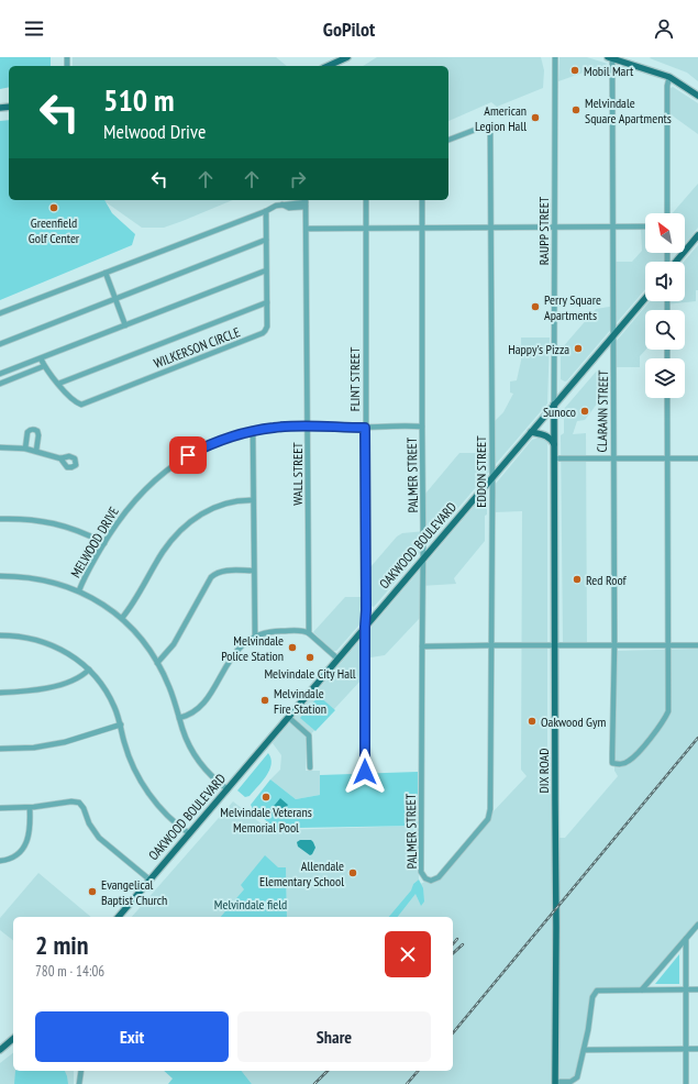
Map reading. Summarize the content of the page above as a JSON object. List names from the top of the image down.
{
  "streets": {
    "main road": ["OAKWOOD BOULEVARD", "DIX ROAD"],
    "street": [
      "RAUPP STREET",
      "WILKERSON CIRCLE",
      "FLINT STREET",
      "CLARANN STREET",
      "EDDON STREET",
      "WALL STREET",
      "PALMER STREET",
      "MELWOOD DRIVE"
    ]
  },
  "crossings": [
    ["RAUPP STREET", "OAKWOOD BOULEVARD"],
    ["RAUPP STREET", "DIX ROAD"],
    ["FLINT STREET", "MELWOOD DRIVE"],
    ["FLINT STREET", "OAKWOOD BOULEVARD"],
    ["CLARANN STREET", "OAKWOOD BOULEVARD"],
    ["EDDON STREET", "PALMER STREET"],
    ["EDDON STREET", "OAKWOOD BOULEVARD"],
    ["WALL STREET", "MELWOOD DRIVE"],
    ["PALMER STREET", "MELWOOD DRIVE"],
    ["PALMER STREET", "OAKWOOD BOULEVARD"],
    ["OAKWOOD BOULEVARD", "DIX ROAD"]
  ],
  "parks": ["Melvindale field"],
  "places": [
    "Mobil Mart",
    "Melvindale Square Apartments",
    "American Legion Hall",
    "Greenfield Golf Center",
    "Perry Square Apartments",
    "Happy's Pizza",
    "Sunoco",
    "Red Roof",
    "Melvindale Police Station",
    "Melvindale City Hall",
    "Melvindale Fire Station",
    "Oakwood Gym",
    "Melvindale Veterans Memorial Pool",
    "Allendale Elementary School",
    "Evangelical Baptist Church"
  ],
  "north": "top left",
  "page": {
    "header": "GoPilot",
    "turn": ["510 m", "Melwood Drive"],
    "heading": ["2 min", "780 m · 14:06"],
    "buttons": ["Exit", "Share"]
  }
}
